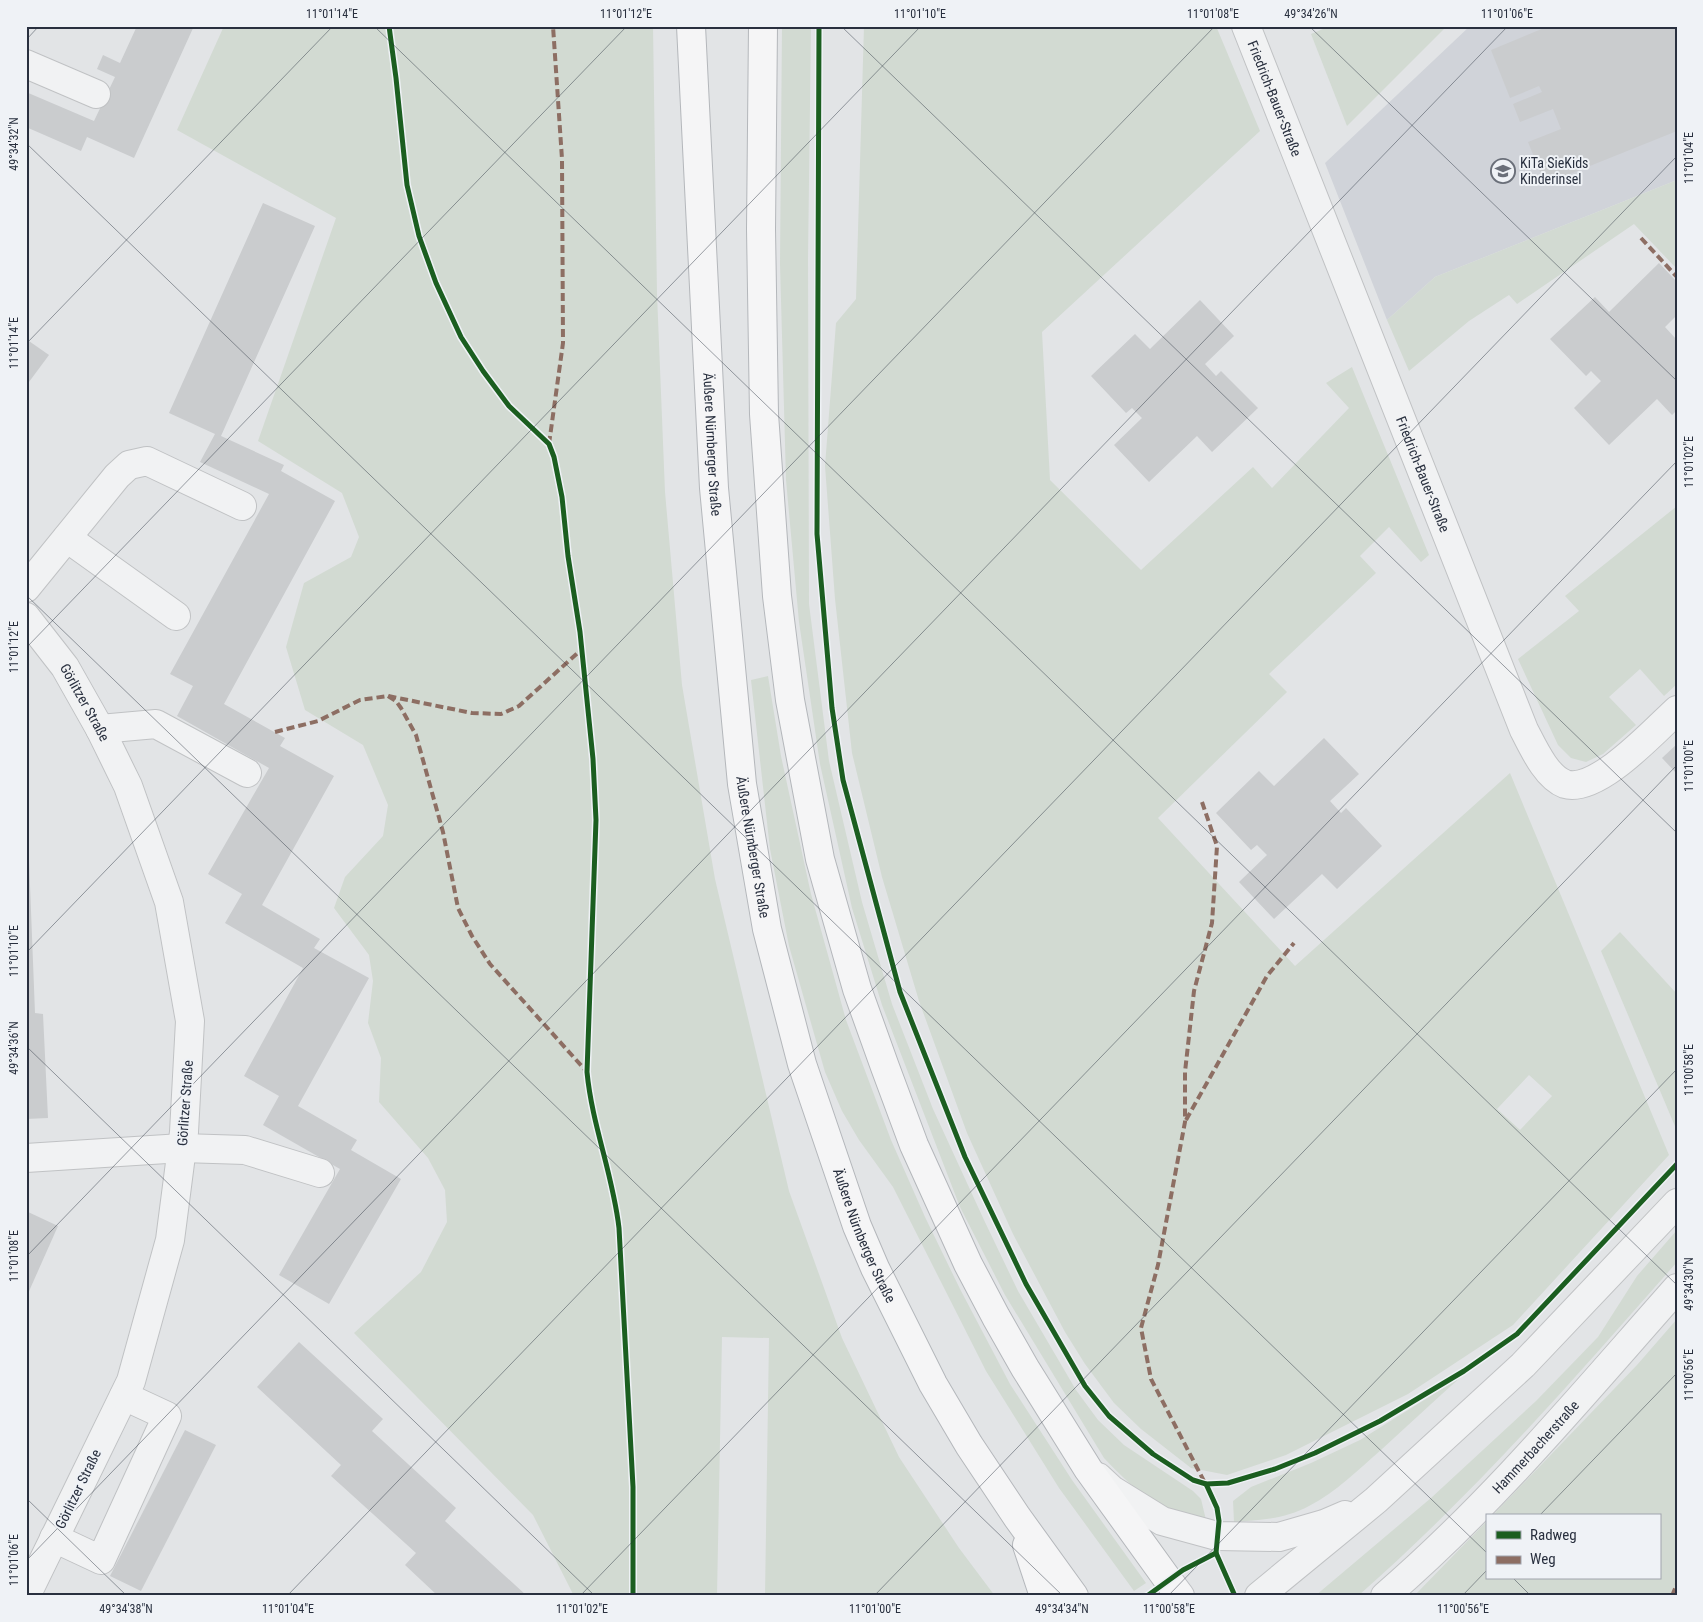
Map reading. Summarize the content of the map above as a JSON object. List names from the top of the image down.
{
  "streets": {
    "highway": ["Äußere Nürnberger Straße"],
    "street": ["Friedrich-Bauer-Straße", "Görlitzer Straße", "Hammerbacherstraße"]
  },
  "places": {
    "school or university": ["KiTa SieKids Kinderinsel"]
  },
  "legend": ["Radweg", "Weg"],
  "coordinates": [
    "11°01'14\"E",
    "11°01'12\"E",
    "11°01'10\"E",
    "11°01'08\"E",
    "49°34'26\"N",
    "11°01'06\"E",
    "49°34'32\"N",
    "11°01'04\"E",
    "11°01'02\"E",
    "11°01'00\"E",
    "49°34'36\"N",
    "11°00'58\"E",
    "49°34'30\"N",
    "11°00'56\"E",
    "49°34'38\"N",
    "49°34'34\"N"
  ]
}
